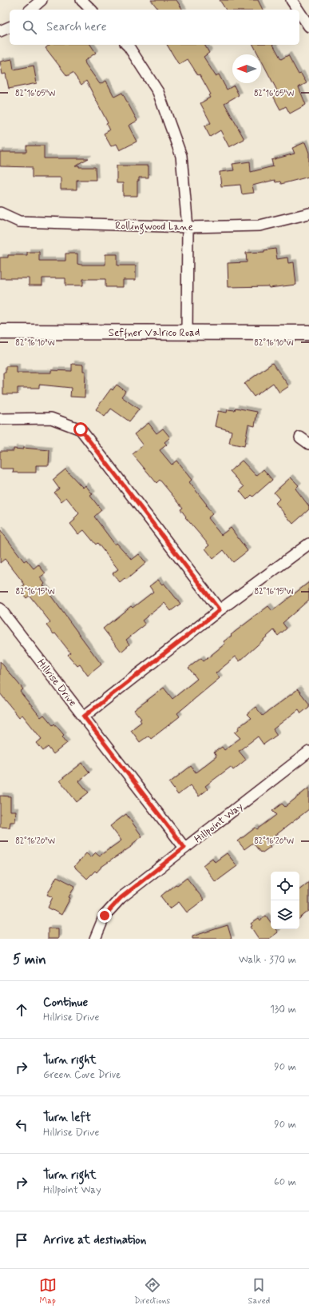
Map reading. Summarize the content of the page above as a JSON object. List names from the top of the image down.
{
  "streets": {
    "street": [
      "Rollingwood Lane",
      "Seffner Valrico Road",
      "Hillrise Drive",
      "Hillpoint Way"
    ]
  },
  "crossings": [
    ["Hillrise Drive", "Hillpoint Way"]
  ],
  "north": "left",
  "page": {
    "search": "Search here",
    "heading": ["5 min", "Walk · 370 m"],
    "list": [
      ["Continue", "Hillrise Drive", "130 m"],
      ["Turn right", "Green Cove Drive", "90 m"],
      ["Turn left", "Hillrise Drive", "90 m"],
      ["Turn right", "Hillpoint Way", "60 m"],
      "Arrive at destination"
    ],
    "nav": ["Map", "Directions", "Saved"]
  },
  "coordinates": [
    "82°16'05\"W",
    "82°16'10\"W",
    "82°16'15\"W",
    "82°16'20\"W"
  ]
}
